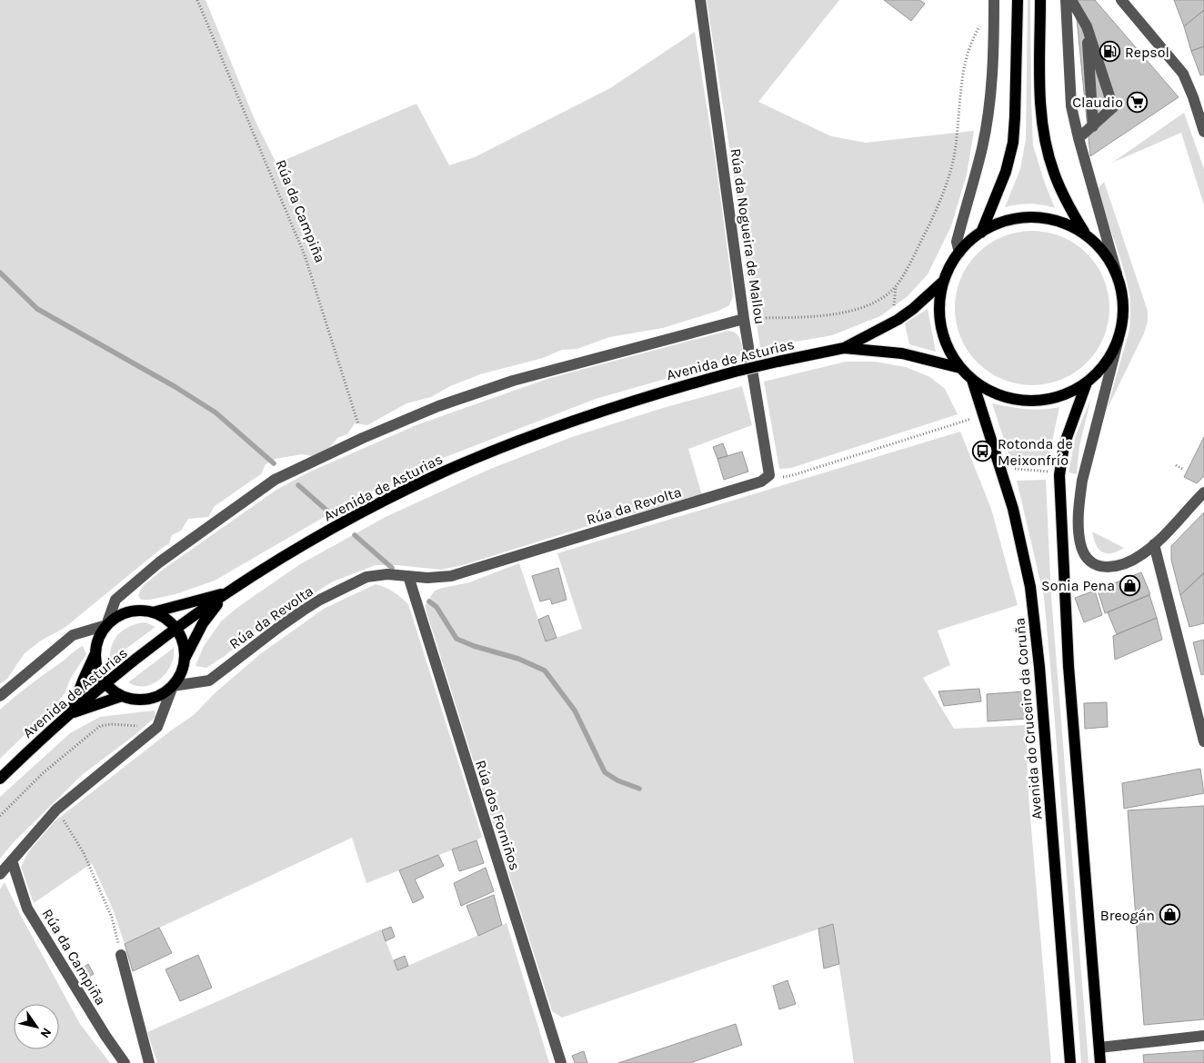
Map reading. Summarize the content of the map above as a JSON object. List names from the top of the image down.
{
  "streets": {
    "main road": ["Avenida de Asturias", "Avenida do Cruceiro da Coruña"],
    "street": [
      "Rúa da Campiña",
      "Rúa da Nogueira de Mallou",
      "Rúa da Revolta",
      "Rúa dos Forniños"
    ]
  },
  "crossings": [
    ["Rúa da Nogueira de Mallou", "Rúa da Revolta"],
    ["Rúa da Revolta", "Rúa dos Forniños"]
  ],
  "places": {
    "fuel station": ["Repsol"],
    "supermarket": ["Claudio"],
    "bus stop": ["Rotonda de Meixonfrío"],
    "shop": ["Sonia Pena", "Breogán"]
  },
  "north": "bottom right"
}
